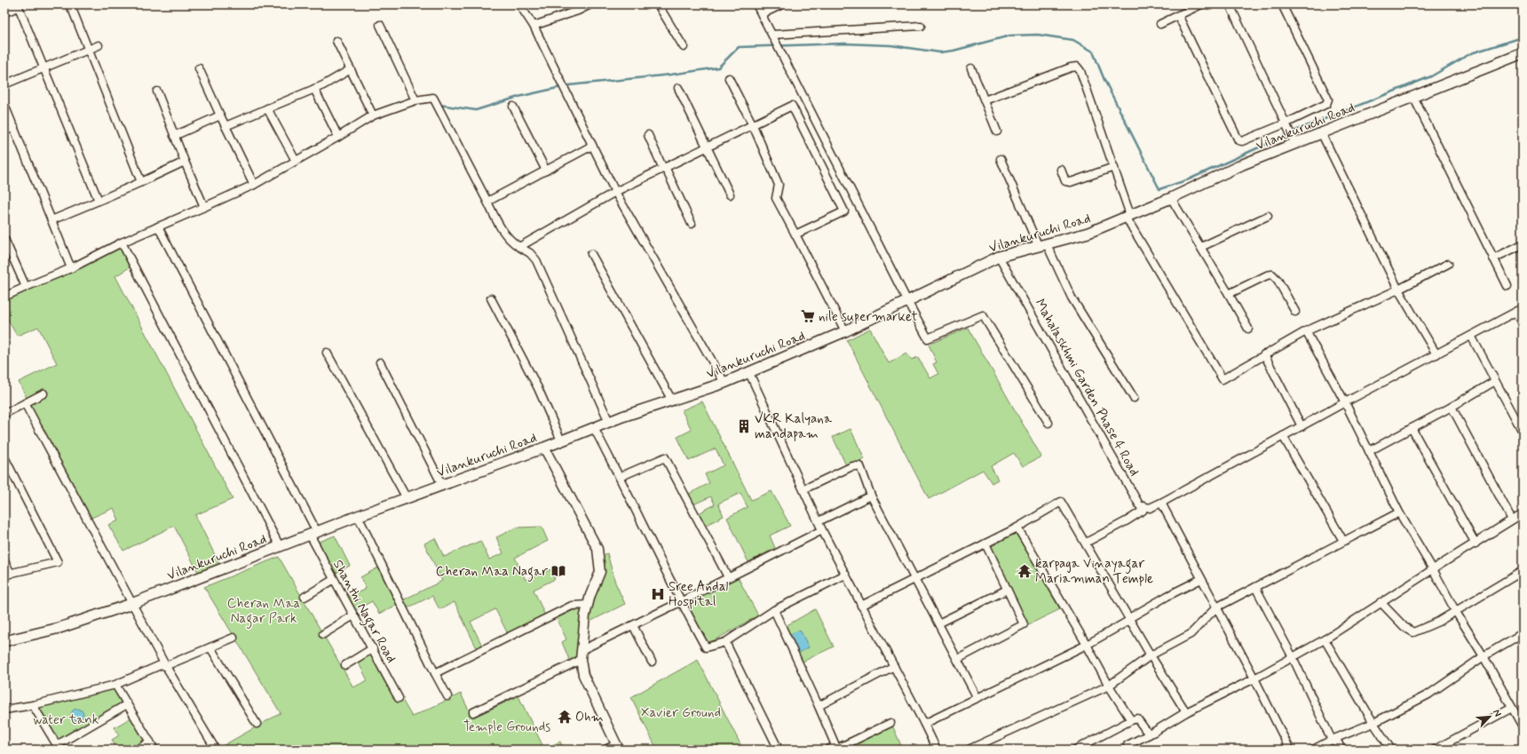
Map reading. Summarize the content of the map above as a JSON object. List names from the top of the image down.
{
  "streets": {
    "main road": ["Vilankuruchi Road"],
    "street": ["Mahalaskhmi Garden Phase 4 Road", "Shanthi Nagar Road"]
  },
  "crossings": [
    ["Vilankuruchi Road", "Mahalaskhmi Garden Phase 4 Road"],
    ["Vilankuruchi Road", "Shanthi Nagar Road"]
  ],
  "parks": [
    "Cheran Maa Nagar Park",
    "Xavier Ground",
    "water tank",
    "Temple Grounds"
  ],
  "places": {
    "supermarket": ["nile supermarket"],
    "building": ["VKR Kalyana mandapam"],
    "library": ["Cheran Maa Nagar"],
    "temple": ["karpaga Vinayagar Mariamman Temple", "Ohm"],
    "hospital": ["Sree Andal Hospital"]
  },
  "north": "top right"
}
